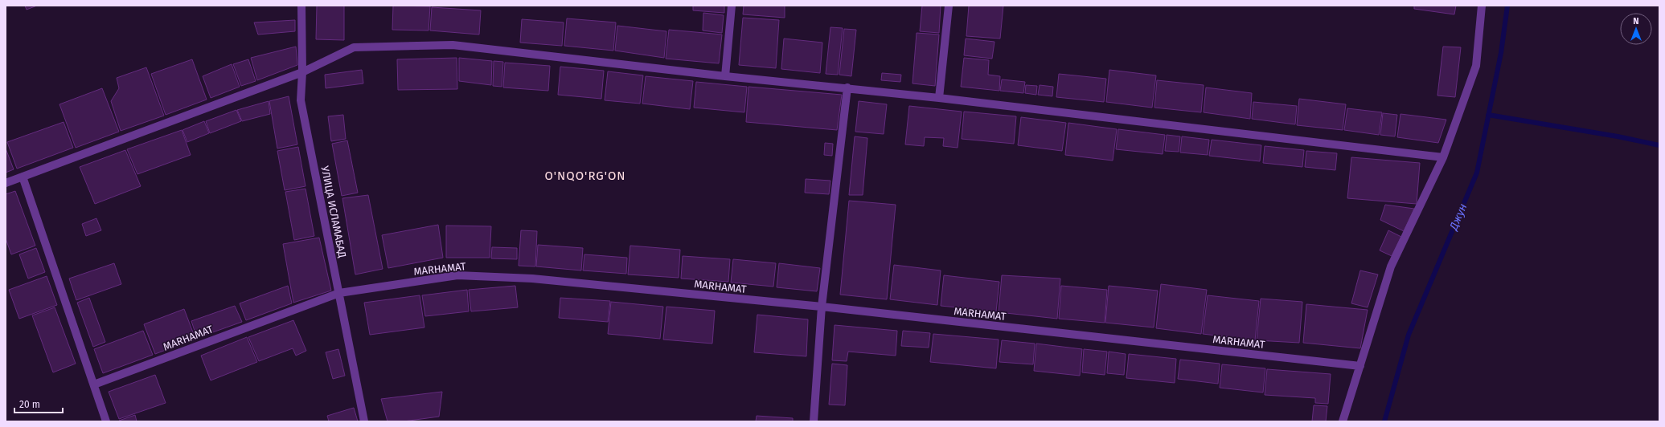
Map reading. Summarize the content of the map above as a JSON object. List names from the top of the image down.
{
  "streets": {
    "street": ["УЛИЦА ИСЛАМАБАД", "MARHAMAT"]
  },
  "crossings": [
    ["УЛИЦА ИСЛАМАБАД", "MARHAMAT"]
  ],
  "districts": ["O'NQO'RG'ON"],
  "water": ["Джун"],
  "scale_bar": "20 m",
  "north": "top"
}
